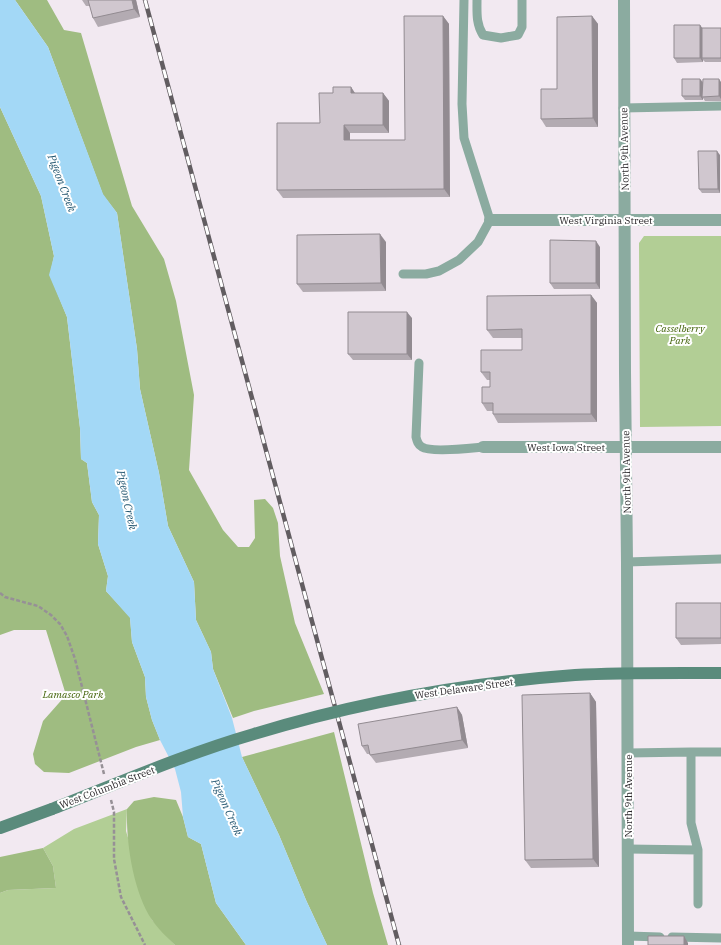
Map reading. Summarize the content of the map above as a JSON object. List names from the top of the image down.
{
  "streets": {
    "main road": ["West Delaware Street", "West Columbia Street"],
    "street": ["North 9th Avenue", "West Virginia Street", "West Iowa Street"]
  },
  "crossings": [
    ["North 9th Avenue", "West Virginia Street"],
    ["North 9th Avenue", "West Iowa Street"],
    ["West Delaware Street", "West Columbia Street"]
  ],
  "water": ["Pigeon Creek"],
  "parks": ["Casselberry Park", "Lamasco Park"]
}
